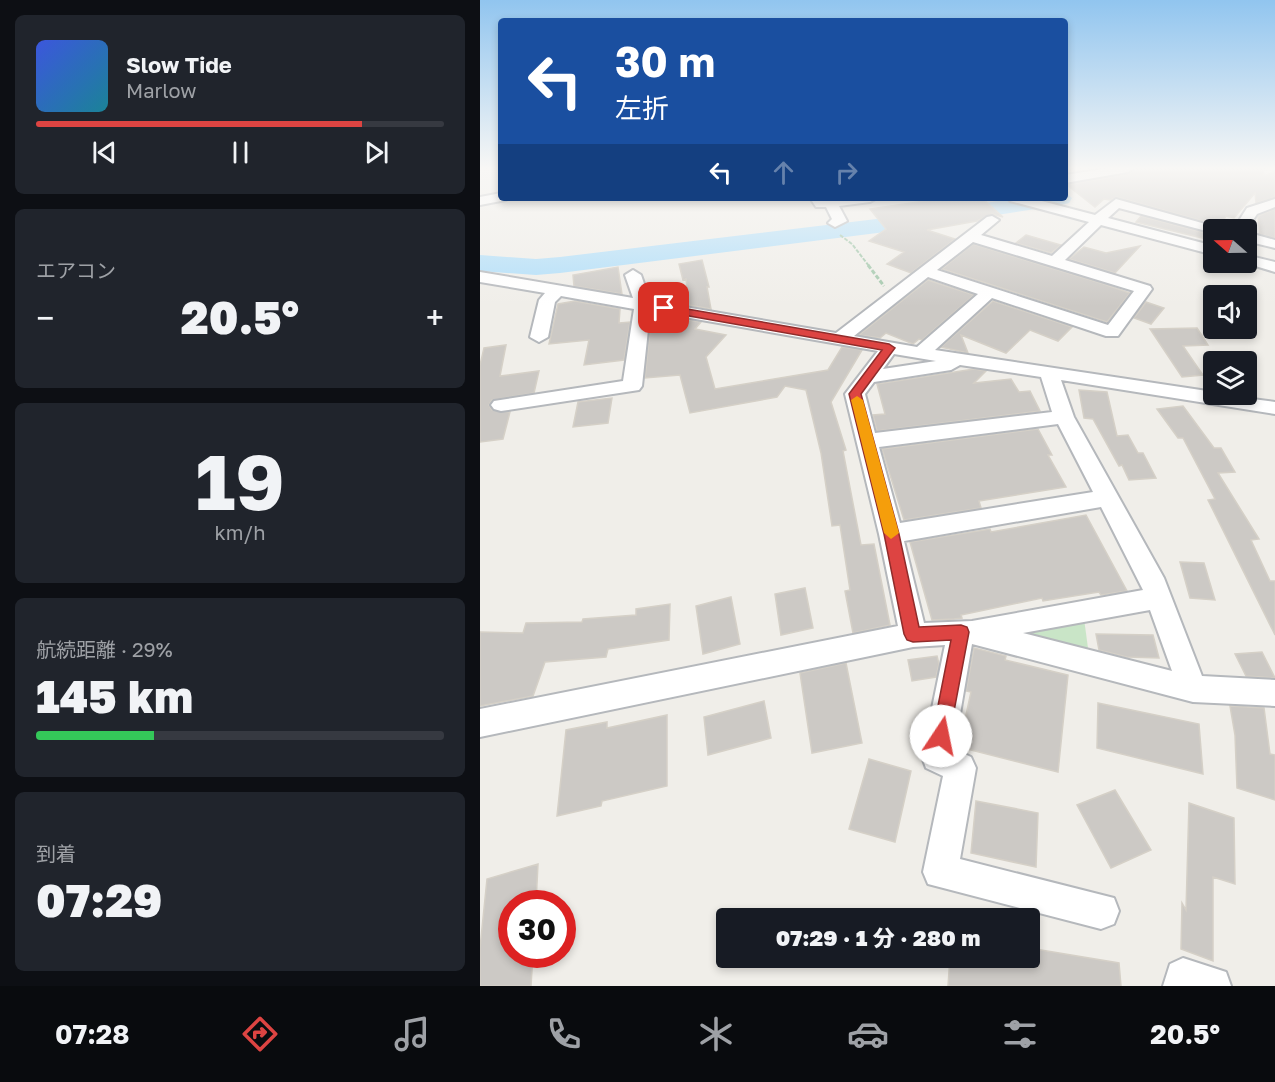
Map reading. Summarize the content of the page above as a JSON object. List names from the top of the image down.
{
  "north": "left",
  "page": {
    "turn": ["30 m", "左折"],
    "song": ["Slow Tide", "Marlow"],
    "tile": [
      "エアコン",
      ["19", "km/h"],
      ["航続距離 · 29%", "145 km"],
      ["到着", "07:29"]
    ],
    "heat": ["−", "20.5°", "+"],
    "limit": "30",
    "trip": "07:29 · 1 分 · 280 m",
    "tabs": ["07:28", "20.5°"]
  }
}
